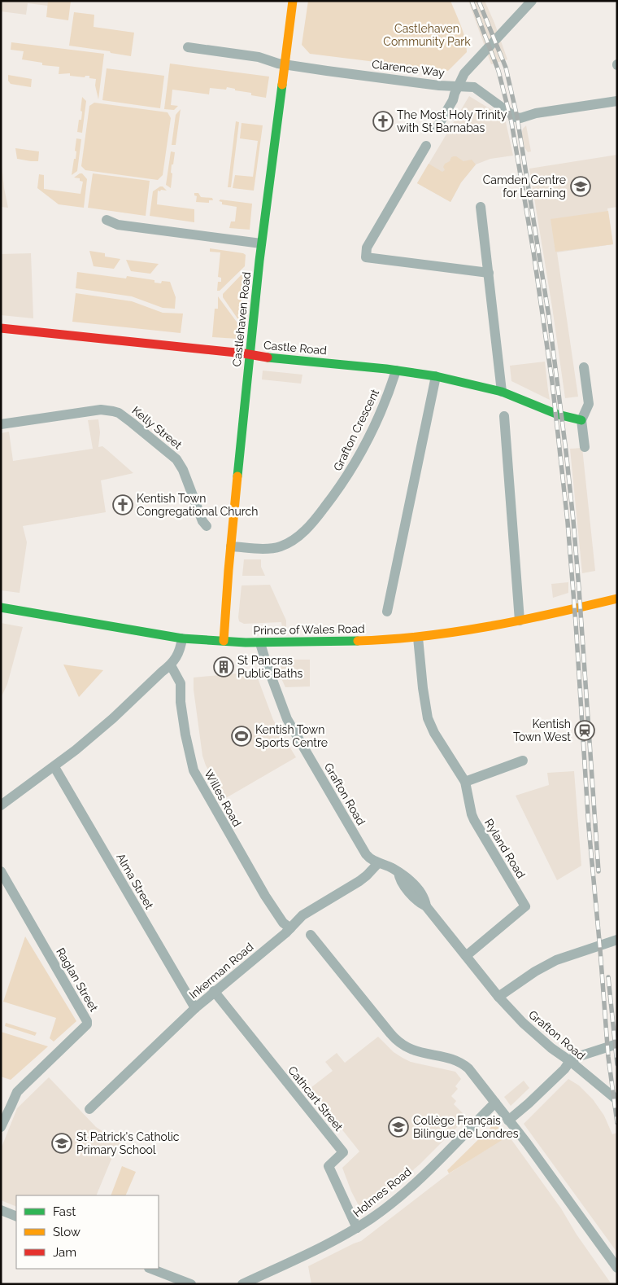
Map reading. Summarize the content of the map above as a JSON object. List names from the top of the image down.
{
  "streets": {
    "street": [
      "Clarence Way",
      "Castlehaven Road",
      "Castle Road",
      "Kelly Street",
      "Grafton Crescent",
      "Prince of Wales Road",
      "Grafton Road",
      "Willes Road",
      "Ryland Road",
      "Alma Street",
      "Inkerman Road",
      "Raglan Street",
      "Cathcart Street",
      "Holmes Road"
    ]
  },
  "crossings": [
    ["Clarence Way", "Castlehaven Road"],
    ["Castlehaven Road", "Castle Road"],
    ["Castlehaven Road", "Grafton Crescent"],
    ["Castlehaven Road", "Prince of Wales Road"],
    ["Castle Road", "Grafton Crescent"],
    ["Prince of Wales Road", "Grafton Road"],
    ["Prince of Wales Road", "Ryland Road"],
    ["Grafton Road", "Ryland Road"],
    ["Grafton Road", "Inkerman Road"],
    ["Willes Road", "Inkerman Road"],
    ["Alma Street", "Inkerman Road"],
    ["Inkerman Road", "Cathcart Street"],
    ["Cathcart Street", "Holmes Road"]
  ],
  "parks": ["Castlehaven Community Park"],
  "places": {
    "church": ["The Most Holy Trinity with St Barnabas", "Kentish Town Congregational Church"],
    "school or university": ["Camden Centre for Learning", "Collège Français Bilingue de Londres", "St Patrick's Catholic Primary School"],
    "building": ["St Pancras Public Baths"],
    "station": ["Kentish Town West"],
    "sports": ["Kentish Town Sports Centre"]
  },
  "legend": ["Fast", "Slow", "Jam"]
}
